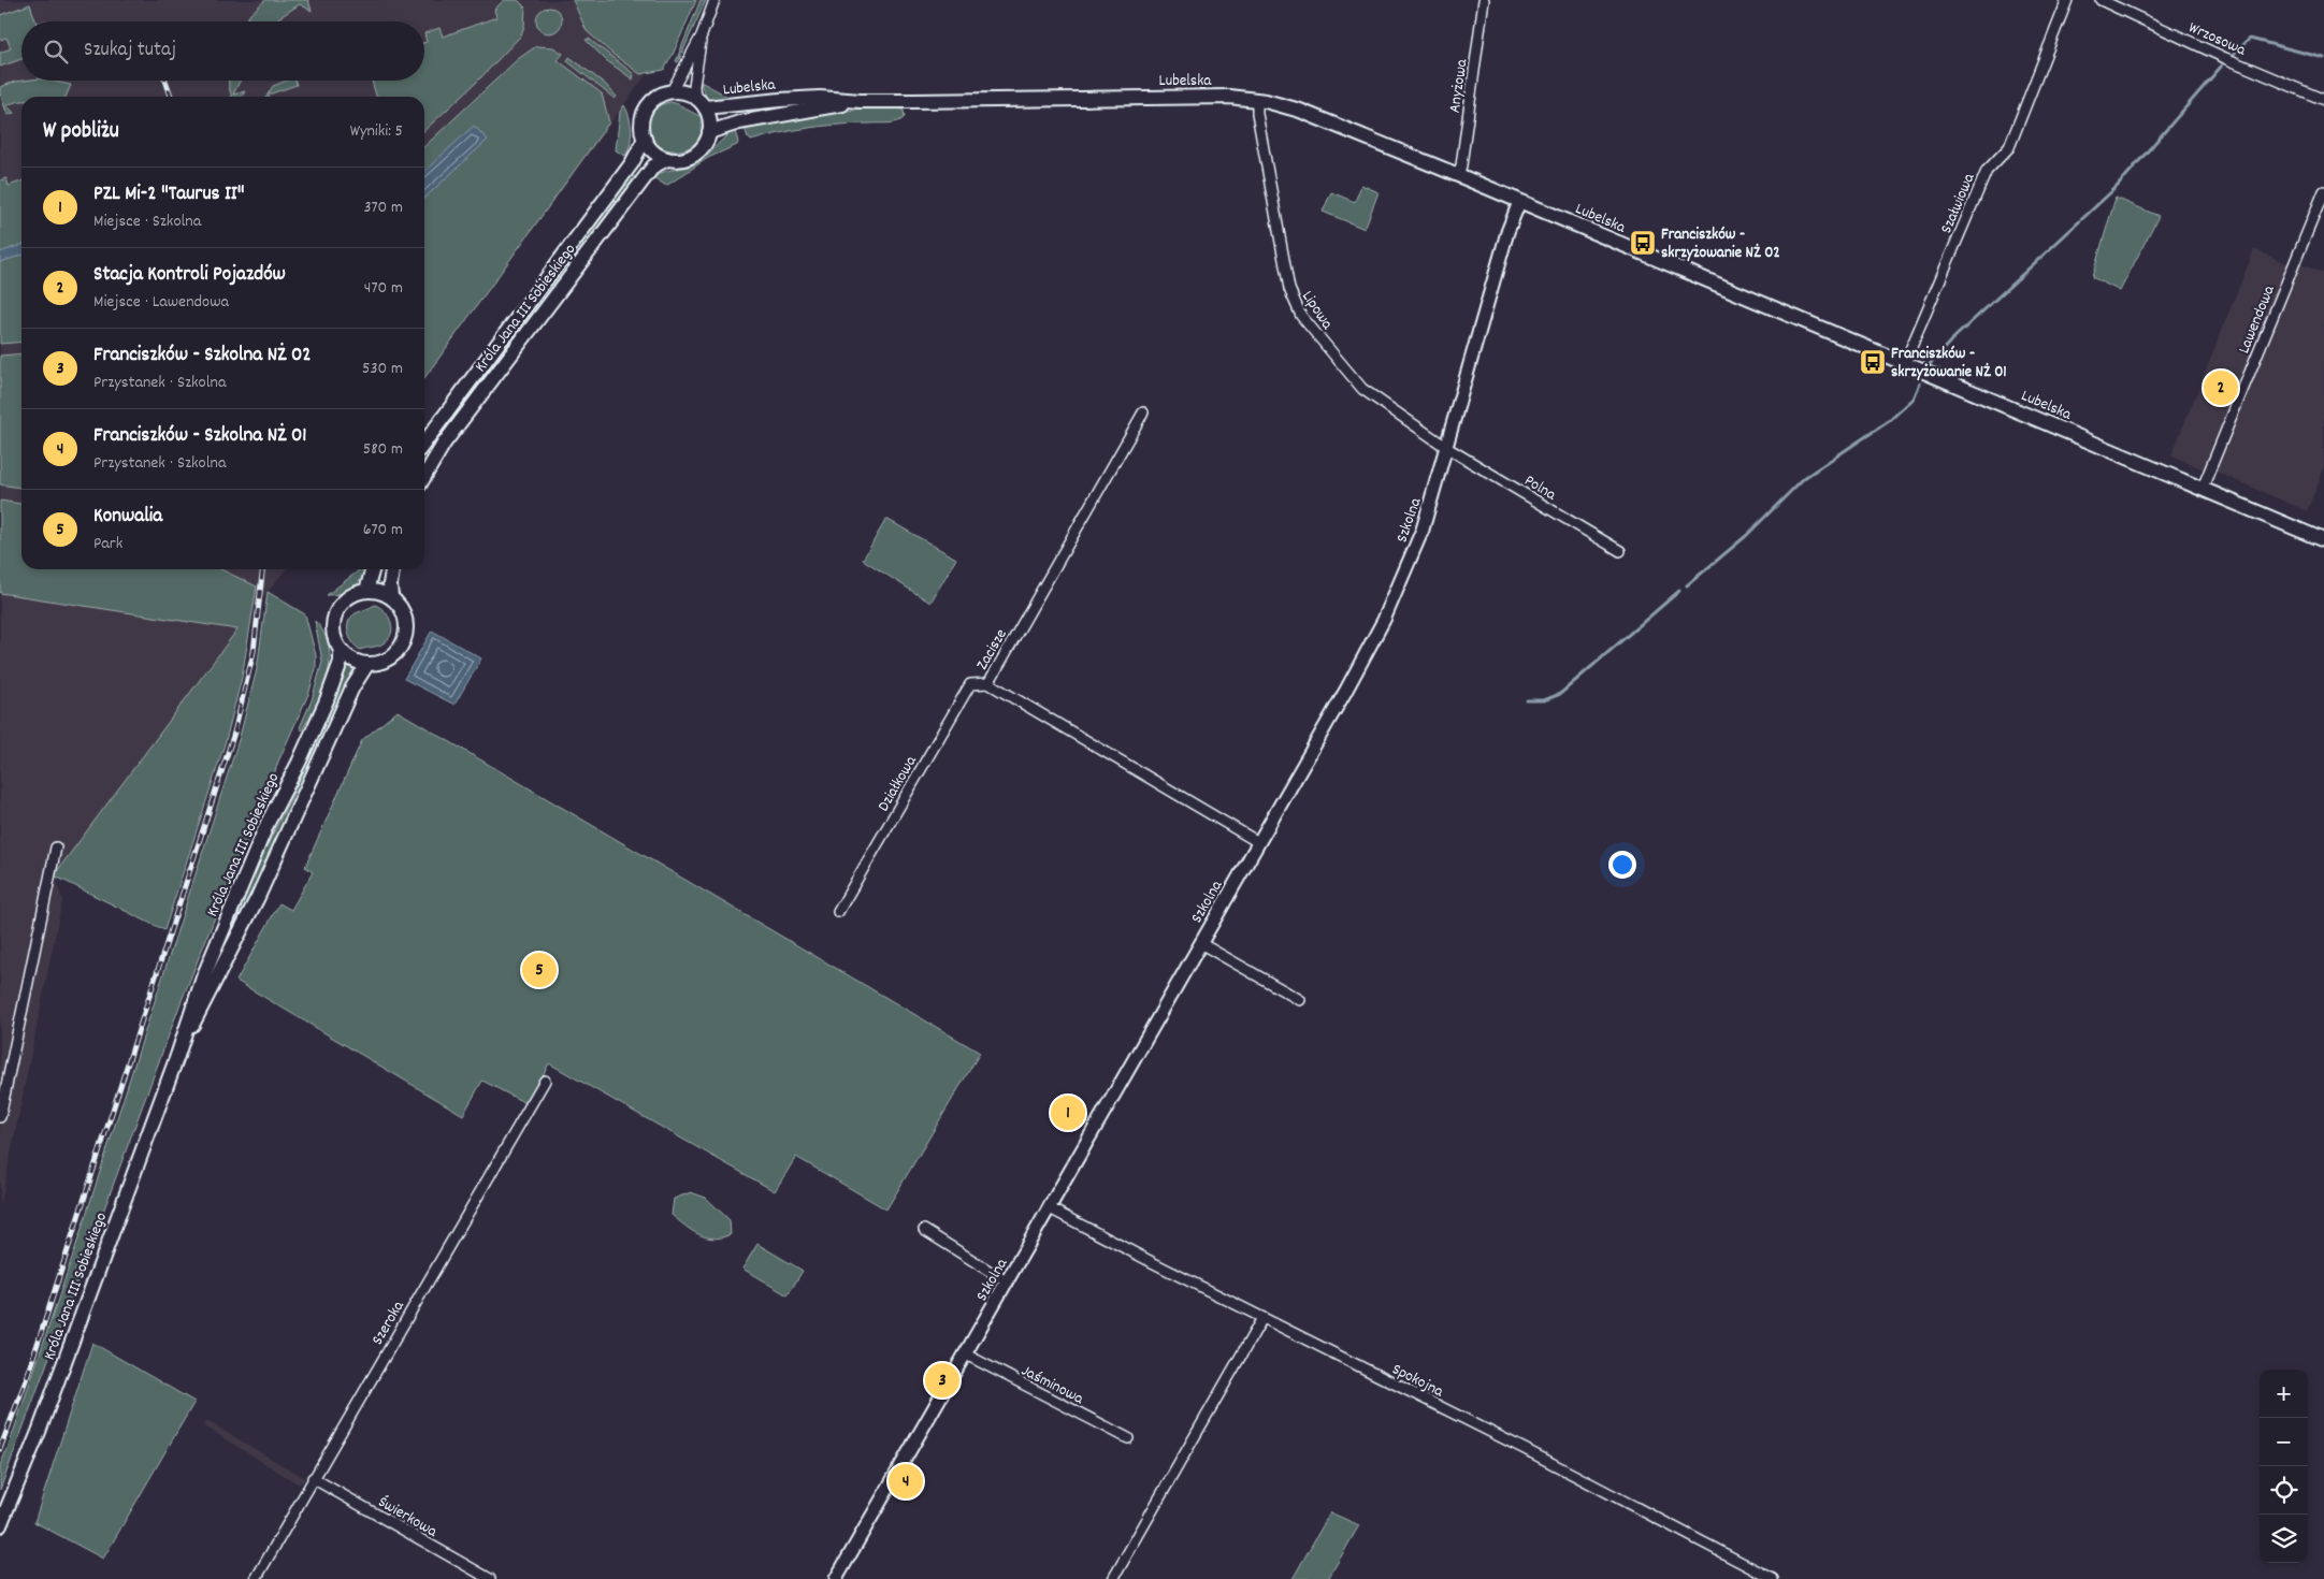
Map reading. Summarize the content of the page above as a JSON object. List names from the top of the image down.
{
  "streets": {
    "main road": ["Lubelska", "Króla Jana III Sobieskiego"],
    "street": [
      "Wrzosowa",
      "Anyżowa",
      "Szałwiowa",
      "Lipowa",
      "Lawendowa",
      "Polna",
      "Szkolna",
      "Zacisze",
      "Działkowa",
      "Szeroka",
      "Spokojna",
      "Jaśminowa",
      "Świerkowa"
    ]
  },
  "crossings": [
    ["Lubelska", "Anyżowa"],
    ["Lubelska", "Szałwiowa"],
    ["Lubelska", "Króla Jana III Sobieskiego"],
    ["Lubelska", "Lipowa"],
    ["Lubelska", "Lawendowa"],
    ["Lubelska", "Szkolna"],
    ["Lipowa", "Polna"],
    ["Lipowa", "Szkolna"],
    ["Polna", "Szkolna"],
    ["Szkolna", "Zacisze"],
    ["Szkolna", "Spokojna"],
    ["Szkolna", "Jaśminowa"],
    ["Zacisze", "Działkowa"],
    ["Szeroka", "Świerkowa"]
  ],
  "places": {
    "bus stop": ["Franciszków - skrzyżowanie NŻ 02", "Franciszków - skrzyżowanie NŻ 01"]
  },
  "page": {
    "search": "Szukaj tutaj",
    "heading": ["W pobliżu", "Wyniki: 5"],
    "list": [
      {
        "mark": "1",
        "name": "PZL Mi-2 \"Taurus II\"",
        "note": "Miejsce · Szkolna",
        "value": "370 m"
      },
      {
        "mark": "2",
        "name": "Stacja Kontroli Pojazdów",
        "note": "Miejsce · Lawendowa",
        "value": "470 m"
      },
      {
        "mark": "3",
        "name": "Franciszków - Szkolna NŻ 02",
        "note": "Przystanek · Szkolna",
        "value": "530 m"
      },
      {
        "mark": "4",
        "name": "Franciszków - Szkolna NŻ 01",
        "note": "Przystanek · Szkolna",
        "value": "580 m"
      },
      {
        "mark": "5",
        "name": "Konwalia",
        "note": "Park",
        "value": "670 m"
      }
    ],
    "pins": [
      "2",
      "5",
      "1",
      "3",
      "4"
    ],
    "map_buttons": ["+", "−"]
  }
}
